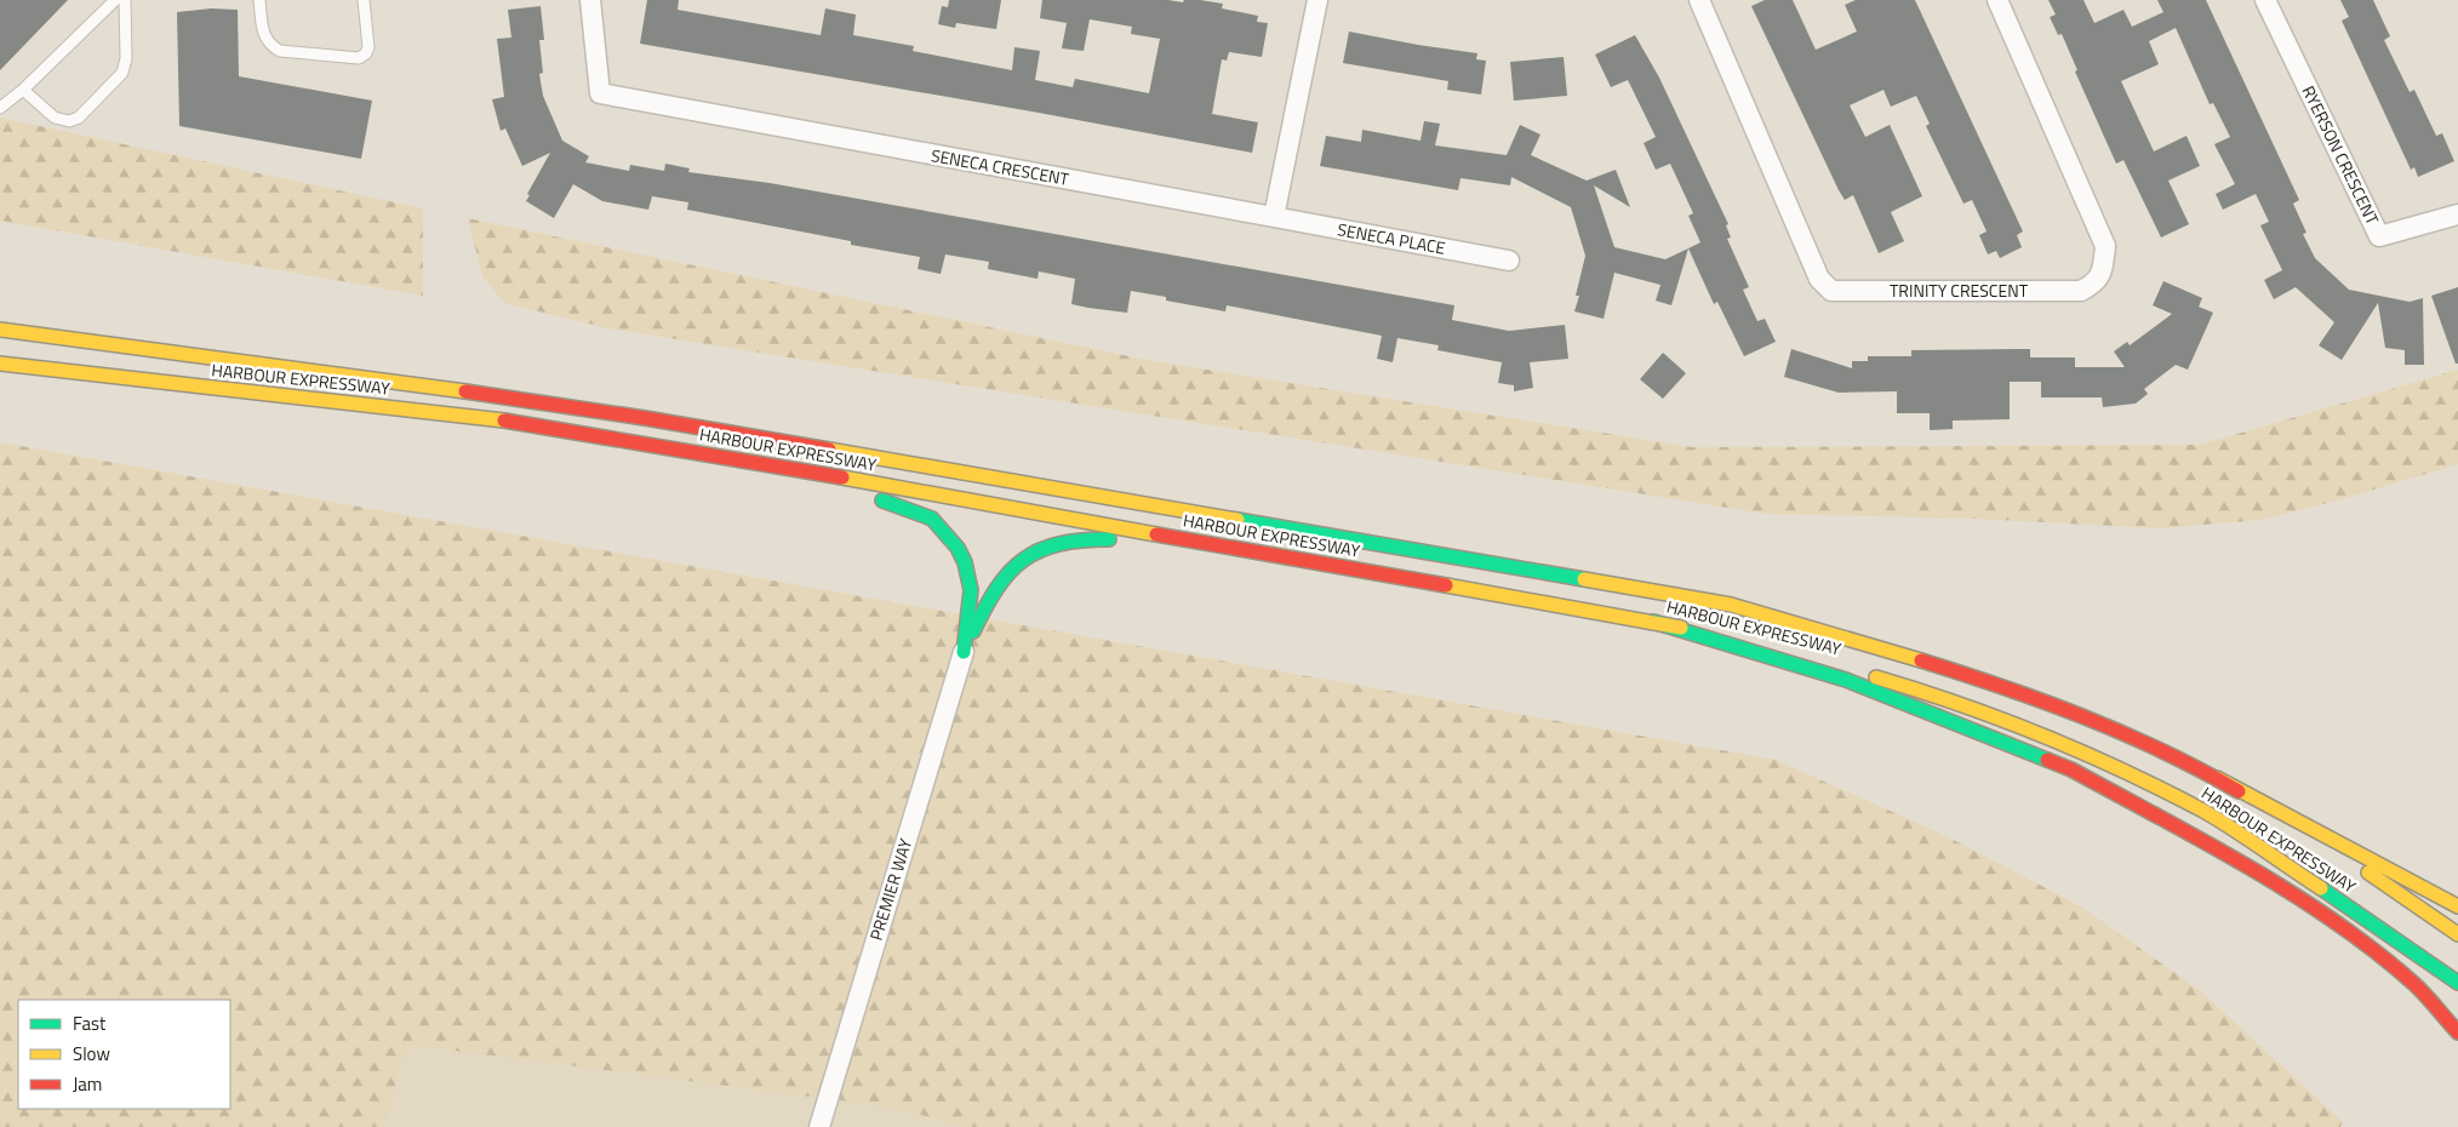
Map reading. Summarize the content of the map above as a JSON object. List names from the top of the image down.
{
  "streets": {
    "main road": ["HARBOUR EXPRESSWAY"],
    "street": [
      "RYERSON CRESCENT",
      "SENECA CRESCENT",
      "SENECA PLACE",
      "TRINITY CRESCENT",
      "PREMIER WAY"
    ]
  },
  "crossings": [
    ["SENECA CRESCENT", "SENECA PLACE"]
  ],
  "legend": ["Fast", "Slow", "Jam"]
}
